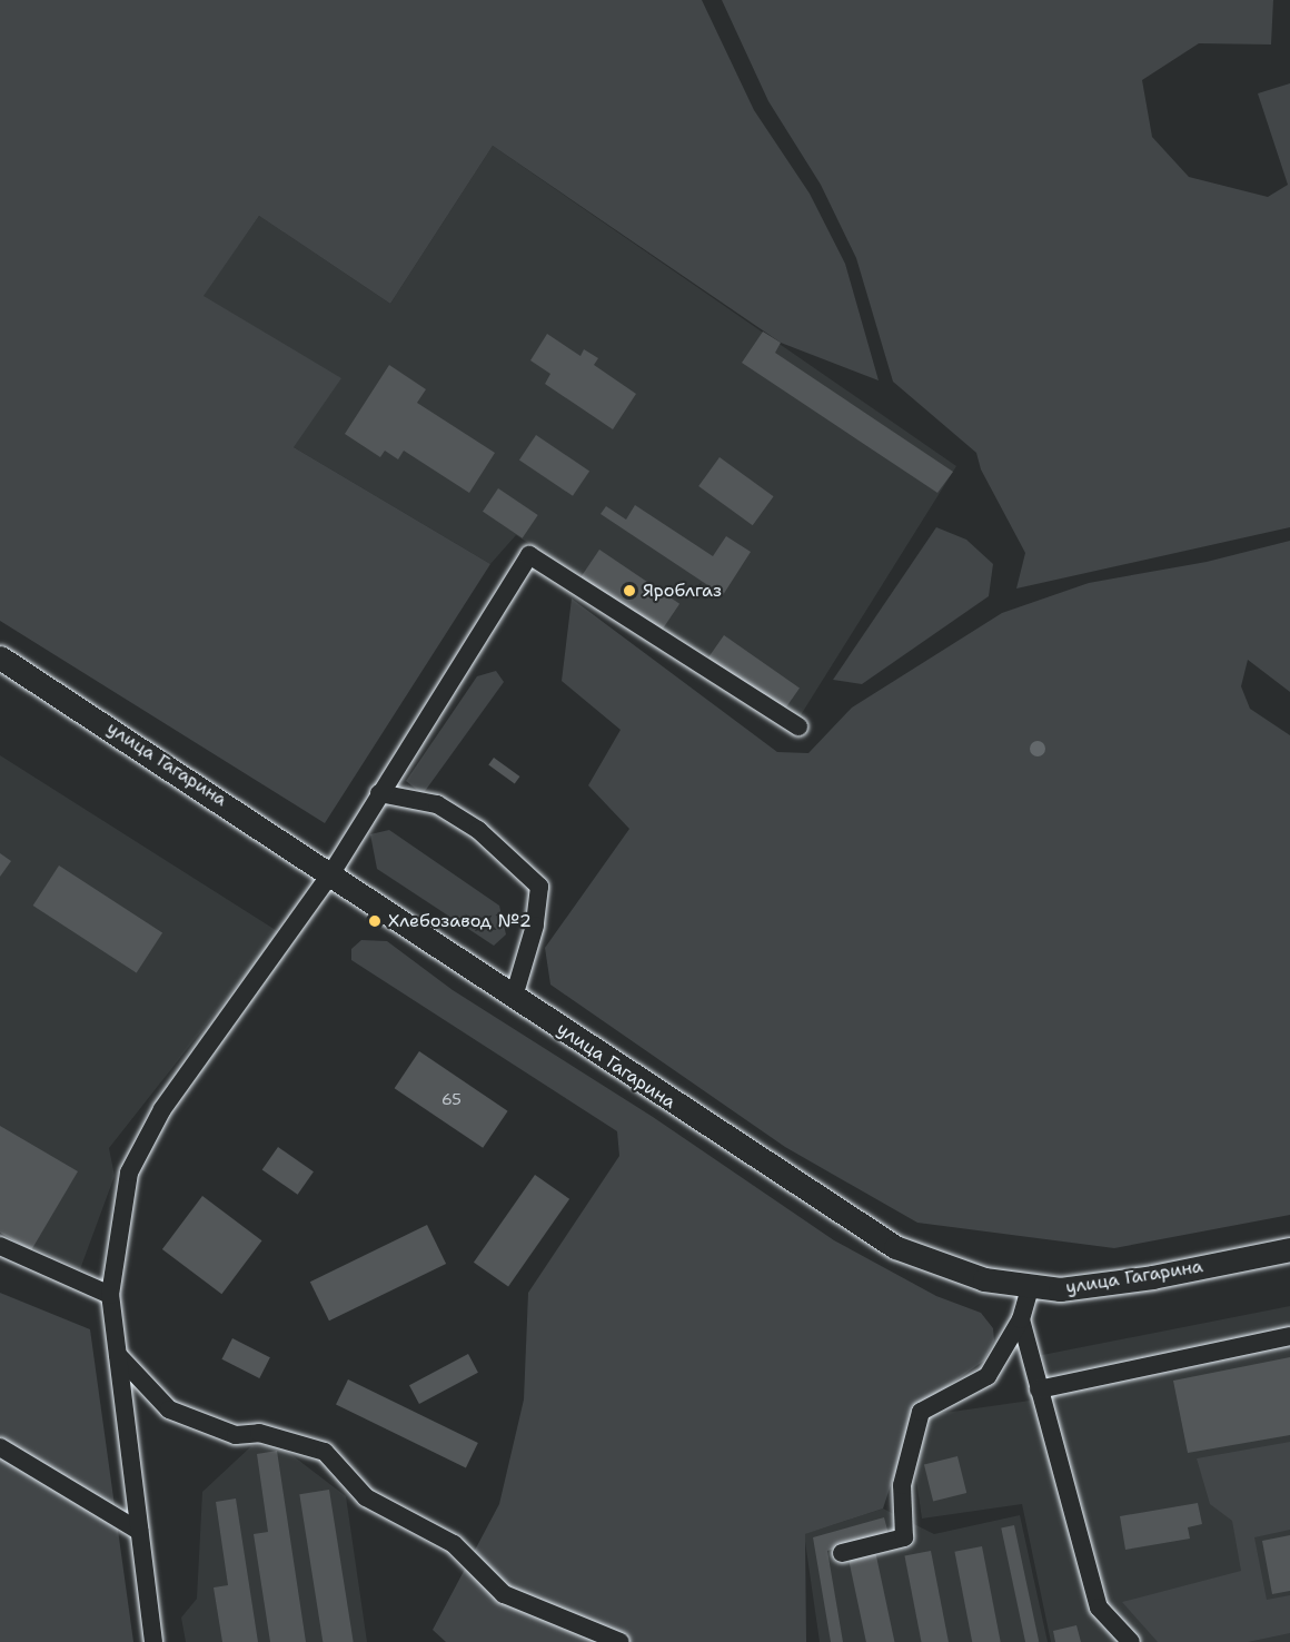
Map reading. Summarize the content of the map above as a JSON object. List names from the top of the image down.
{
  "streets": {
    "main road": ["улица Гагарина"]
  },
  "places": ["Яроблгаз", "Хлебозавод №2"],
  "house_numbers": ["65"]
}
